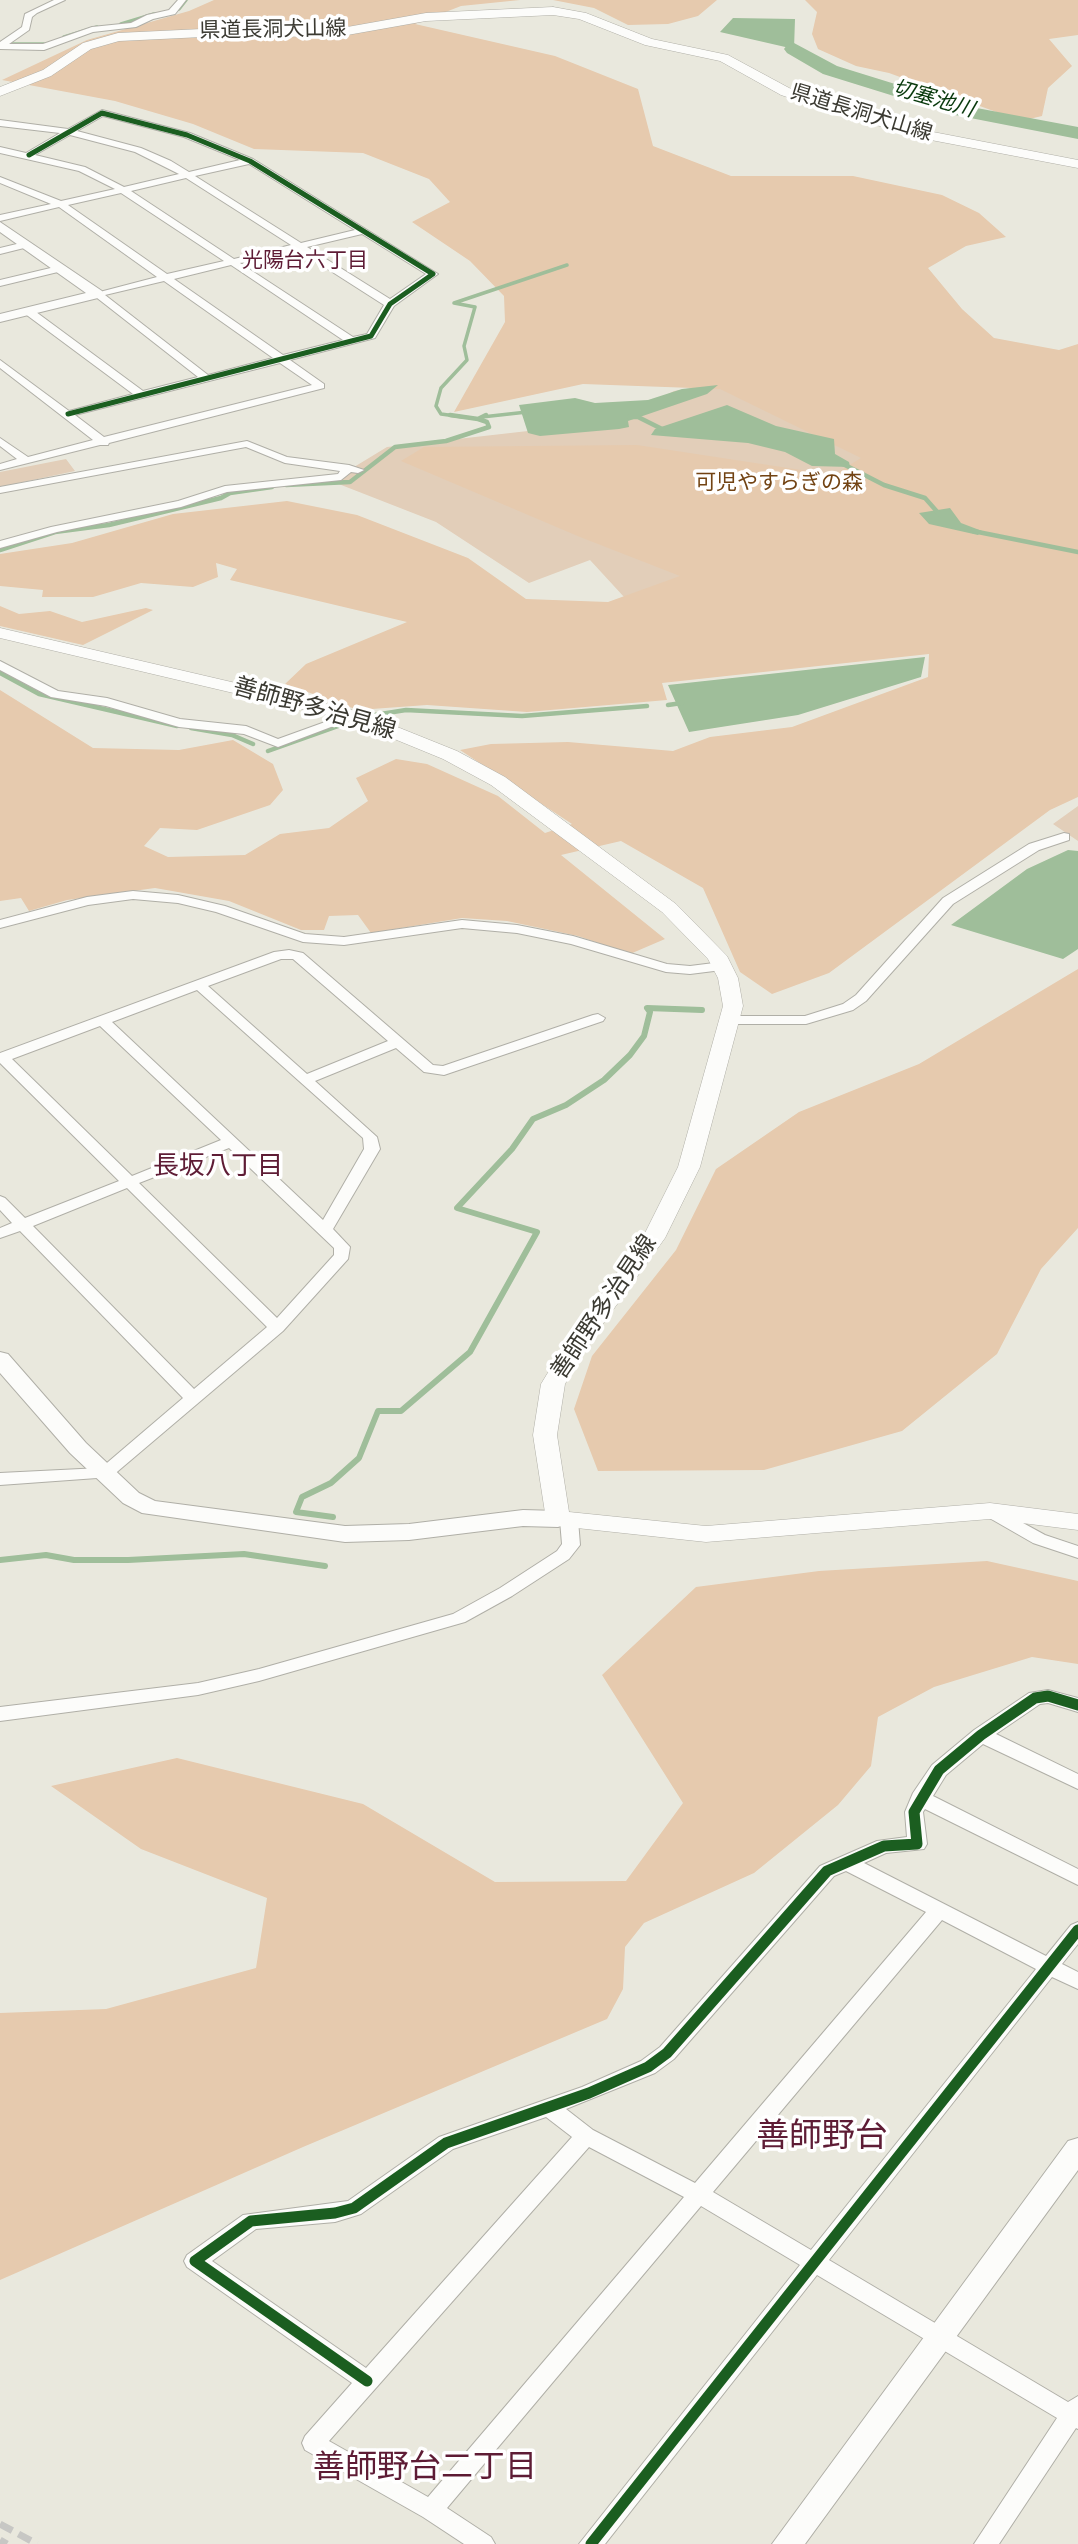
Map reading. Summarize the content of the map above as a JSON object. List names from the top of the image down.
{
  "streets": {
    "main road": ["県道長洞犬山線", "善師野多治見線"]
  },
  "districts": [
    "光陽台六丁目",
    "長坂八丁目",
    "善師野台",
    "善師野台二丁目"
  ],
  "water": ["切塞池川"],
  "parks": ["可児やすらぎの森"]
}
